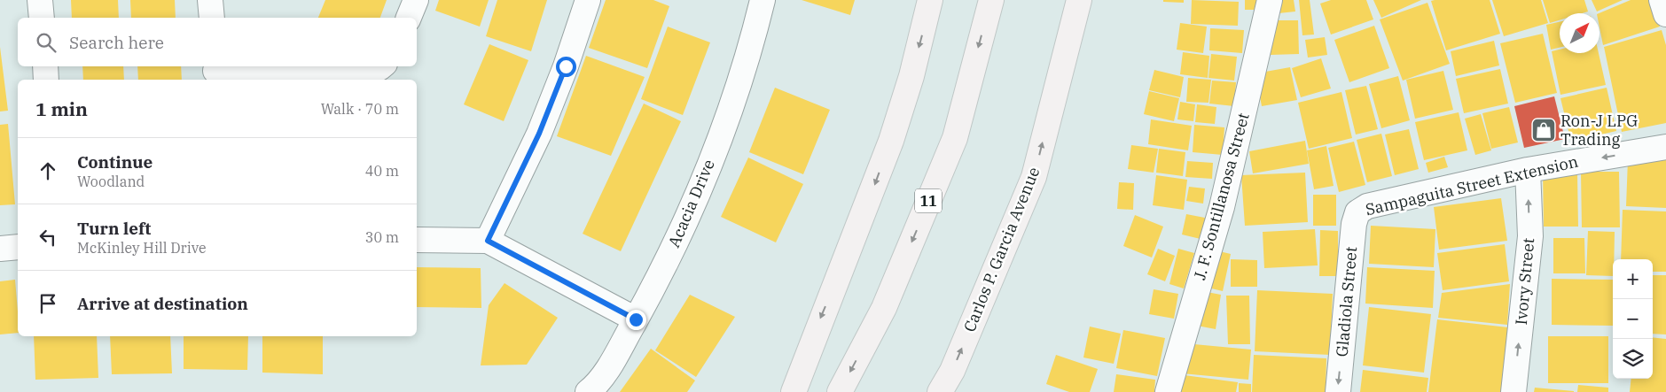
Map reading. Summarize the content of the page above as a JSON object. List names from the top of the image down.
{
  "streets": {
    "main road": ["11", "Carlos P. Garcia Avenue"],
    "street": [
      "Sampaguita Street Extension",
      "J. F. Sontillanosa Street",
      "Acacia Drive",
      "Ivory Street",
      "Gladiola Street"
    ]
  },
  "crossings": [
    ["Sampaguita Street Extension", "Ivory Street"],
    ["Sampaguita Street Extension", "Gladiola Street"]
  ],
  "one_way": ["Sampaguita Street Extension", "Ivory Street", "Gladiola Street"],
  "places": {
    "shop": ["Ron-J LPG Trading"]
  },
  "north": "top right",
  "page": {
    "search": "Search here",
    "heading": ["1 min", "Walk · 70 m"],
    "list": [
      ["Continue", "Woodland", "40 m"],
      ["Turn left", "McKinley Hill Drive", "30 m"],
      "Arrive at destination"
    ],
    "map_buttons": ["+", "−"]
  }
}
